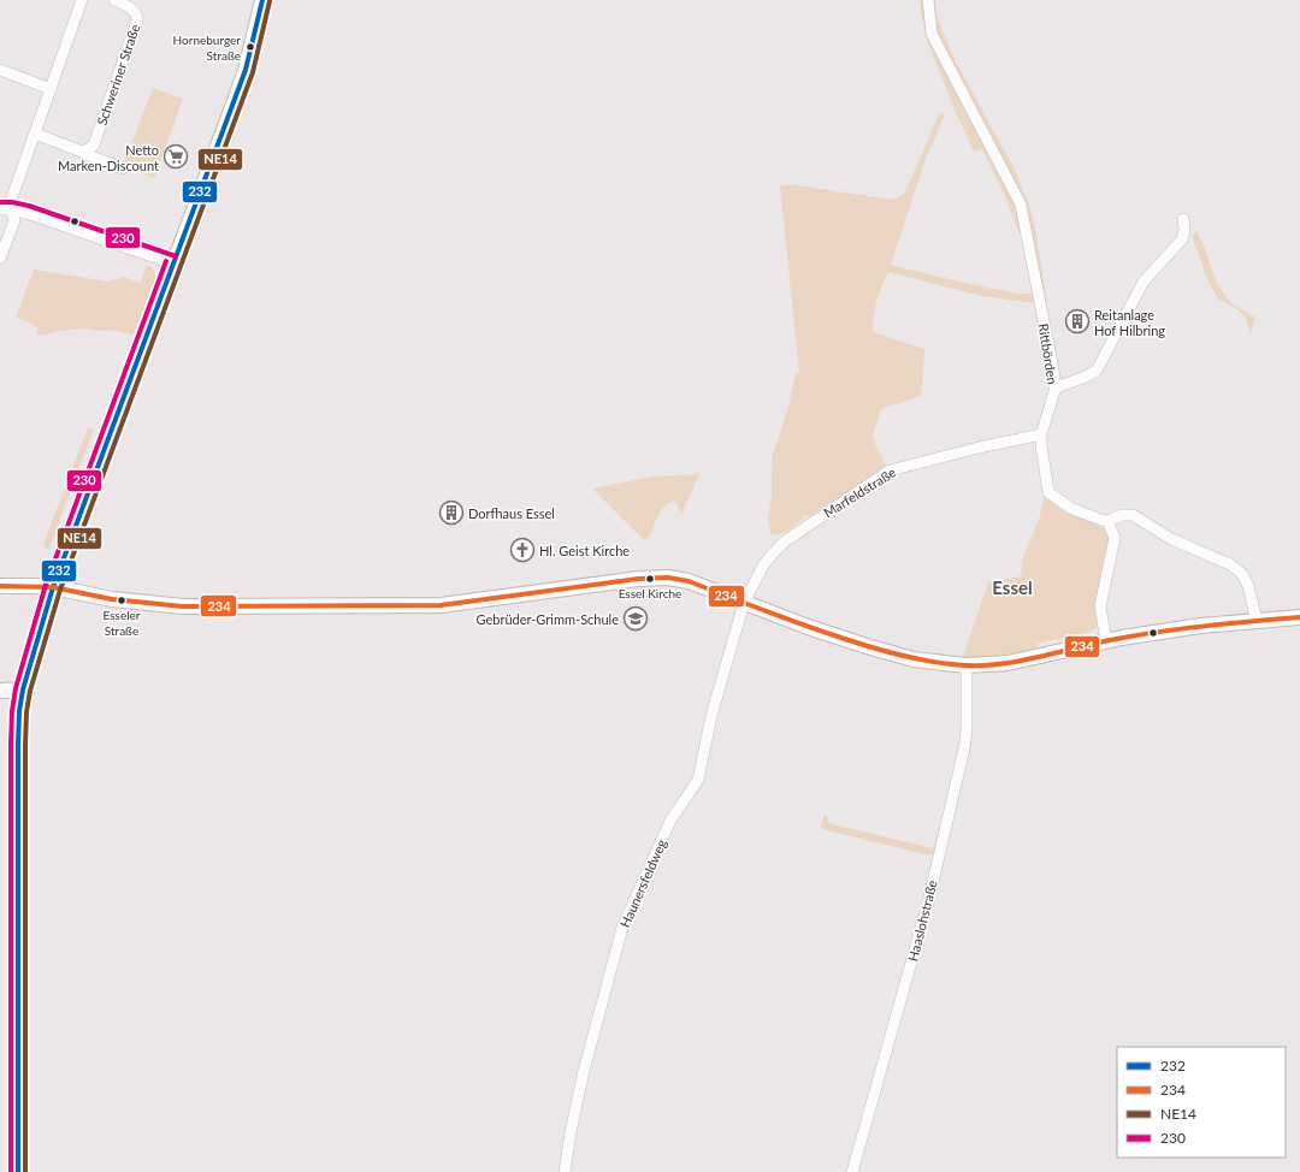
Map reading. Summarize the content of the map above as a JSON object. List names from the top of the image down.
{
  "streets": {
    "street": [
      "Schweriner Straße",
      "Rittbörden",
      "Marfeldstraße",
      "Haunersfeldweg",
      "Haaslohstraße"
    ]
  },
  "crossings": [
    ["Rittbörden", "Marfeldstraße"],
    ["Marfeldstraße", "Haunersfeldweg"]
  ],
  "districts": ["Essel"],
  "places": {
    "other": ["Horneburger Straße", "Essel Kirche", "Esseler Straße"],
    "supermarket": ["Netto Marken-Discount"],
    "building": ["Reitanlage Hof Hilbring", "Dorfhaus Essel"],
    "church": ["Hl. Geist Kirche"],
    "school or university": ["Gebrüder-Grimm-Schule"]
  },
  "lines": [
    "transit line 232",
    "transit line NE14",
    "transit line 230",
    "transit line 234"
  ],
  "legend": [
    "232",
    "234",
    "NE14",
    "230"
  ]
}
